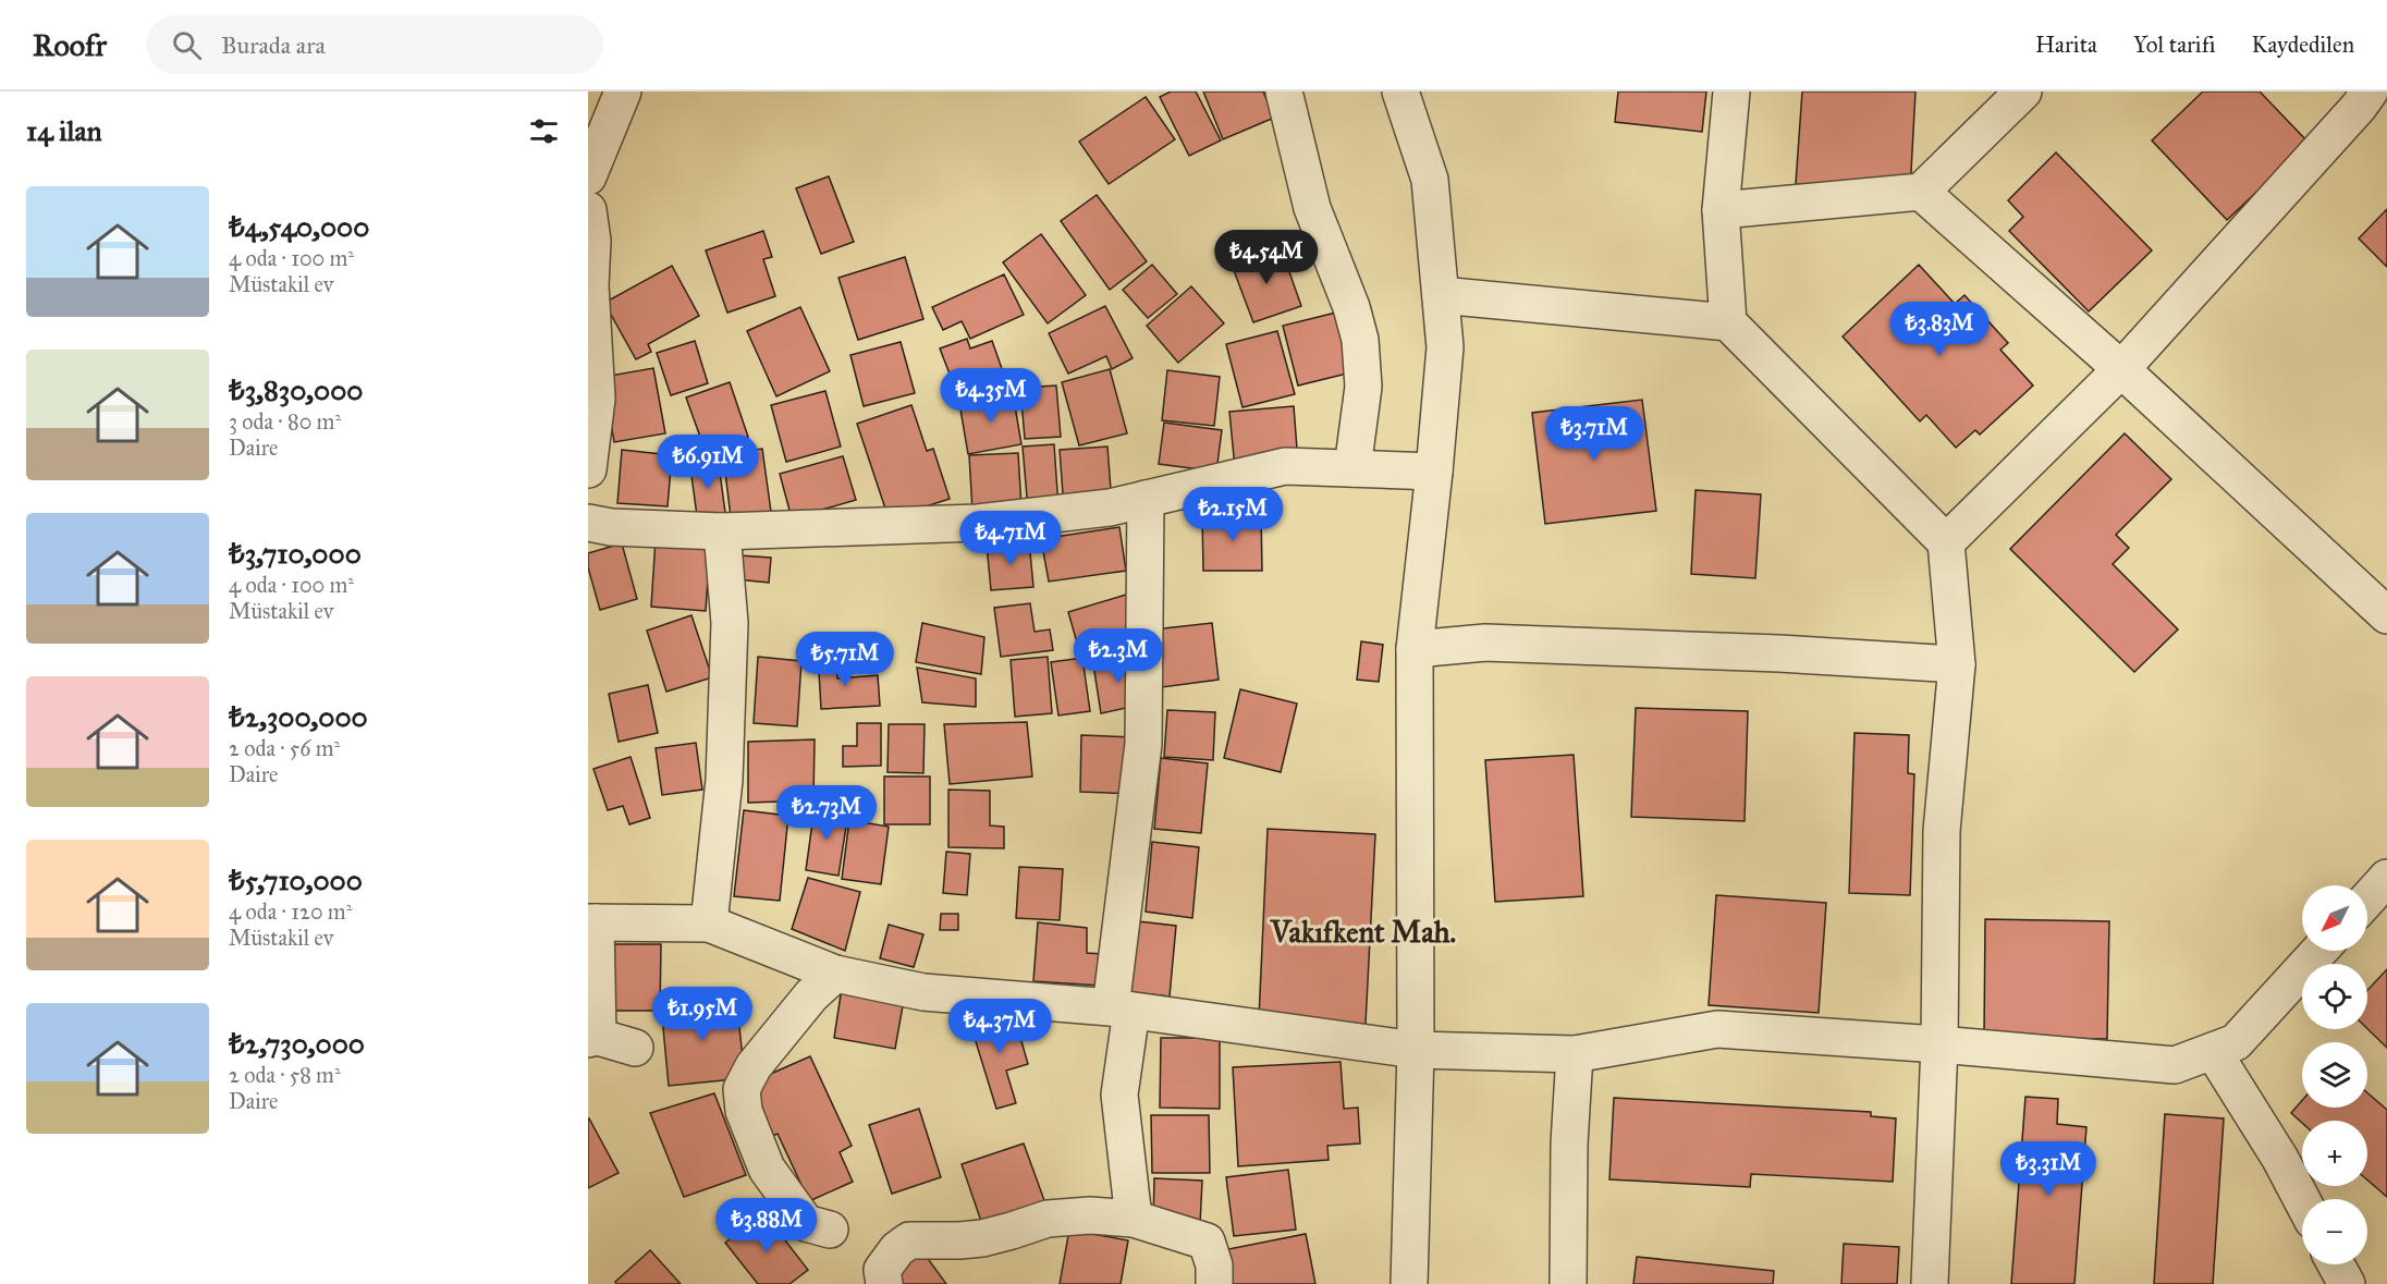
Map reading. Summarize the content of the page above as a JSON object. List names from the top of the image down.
{
  "districts": ["Vakıfkent Mah."],
  "north": "bottom left",
  "page": {
    "header": "Roofr",
    "search": "Burada ara",
    "nav": ["Harita", "Yol tarifi", "Kaydedilen"],
    "heading": "14 ilan",
    "list": [
      {
        "name": "₺4,540,000",
        "note": "4 oda · 100 m² · Müstakil ev"
      },
      {
        "name": "₺3,830,000",
        "note": "3 oda · 80 m² · Daire"
      },
      {
        "name": "₺3,710,000",
        "note": "4 oda · 100 m² · Müstakil ev"
      },
      {
        "name": "₺2,300,000",
        "note": "2 oda · 56 m² · Daire"
      },
      {
        "name": "₺5,710,000",
        "note": "4 oda · 120 m² · Müstakil ev"
      },
      {
        "name": "₺2,730,000",
        "note": "2 oda · 58 m² · Daire"
      }
    ],
    "price": [
      "₺4.54M",
      "₺3.83M",
      "₺4.35M",
      "₺3.71M",
      "₺6.91M",
      "₺2.15M",
      "₺4.71M",
      "₺2.3M",
      "₺5.71M",
      "₺2.73M",
      "₺1.95M",
      "₺4.37M",
      "₺3.31M",
      "₺3.88M"
    ],
    "map_buttons": ["+", "−"]
  }
}
